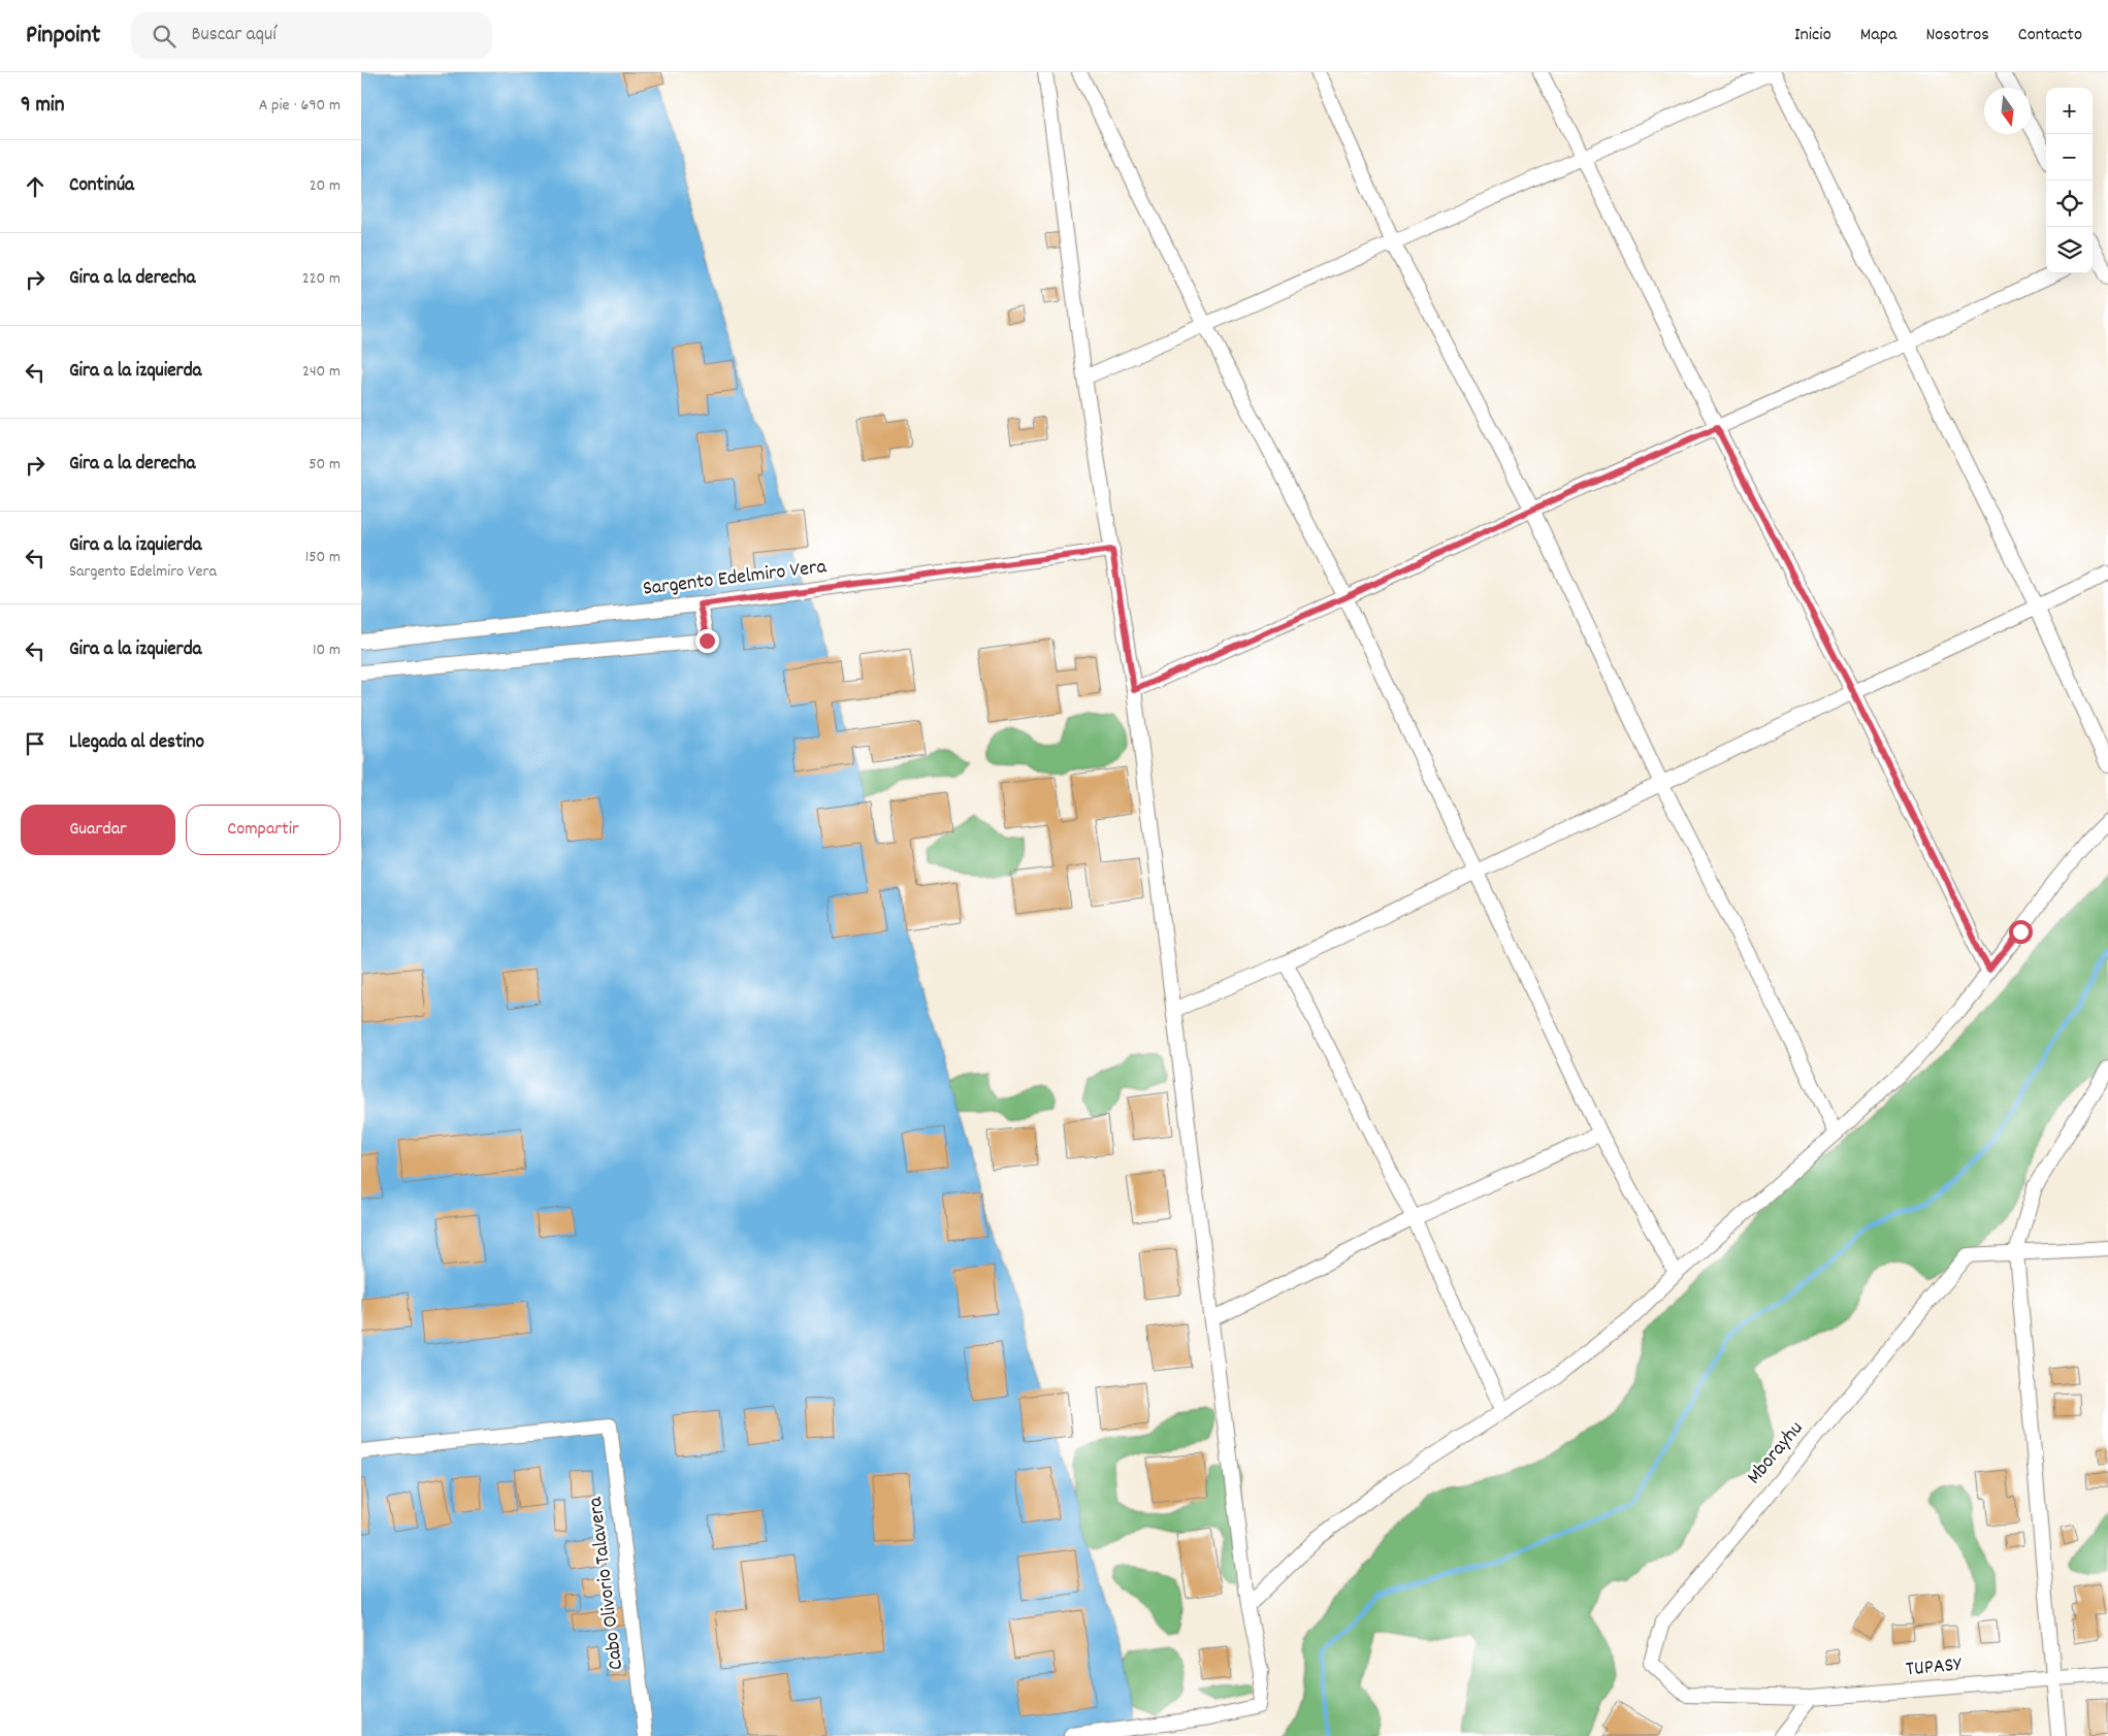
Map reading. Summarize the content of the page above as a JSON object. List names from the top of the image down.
{
  "streets": {
    "street": [
      "Sargento Edelmiro Vera",
      "Mborayhu",
      "Cabo Olivorio Talavera",
      "TUPASY"
    ]
  },
  "crossings": [
    ["Mborayhu", "TUPASY"]
  ],
  "north": "bottom",
  "page": {
    "header": "Pinpoint",
    "search": "Buscar aquí",
    "nav": [
      "Inicio",
      "Mapa",
      "Nosotros",
      "Contacto"
    ],
    "heading": ["9 min", "A pie · 690 m"],
    "map_buttons": ["+", "−"],
    "list": [
      ["Continúa", "20 m"],
      ["Gira a la derecha", "220 m"],
      ["Gira a la izquierda", "240 m"],
      ["Gira a la derecha", "50 m"],
      ["Gira a la izquierda", "Sargento Edelmiro Vera", "150 m"],
      ["Gira a la izquierda", "10 m"],
      "Llegada al destino"
    ],
    "buttons": ["Guardar", "Compartir"]
  }
}
